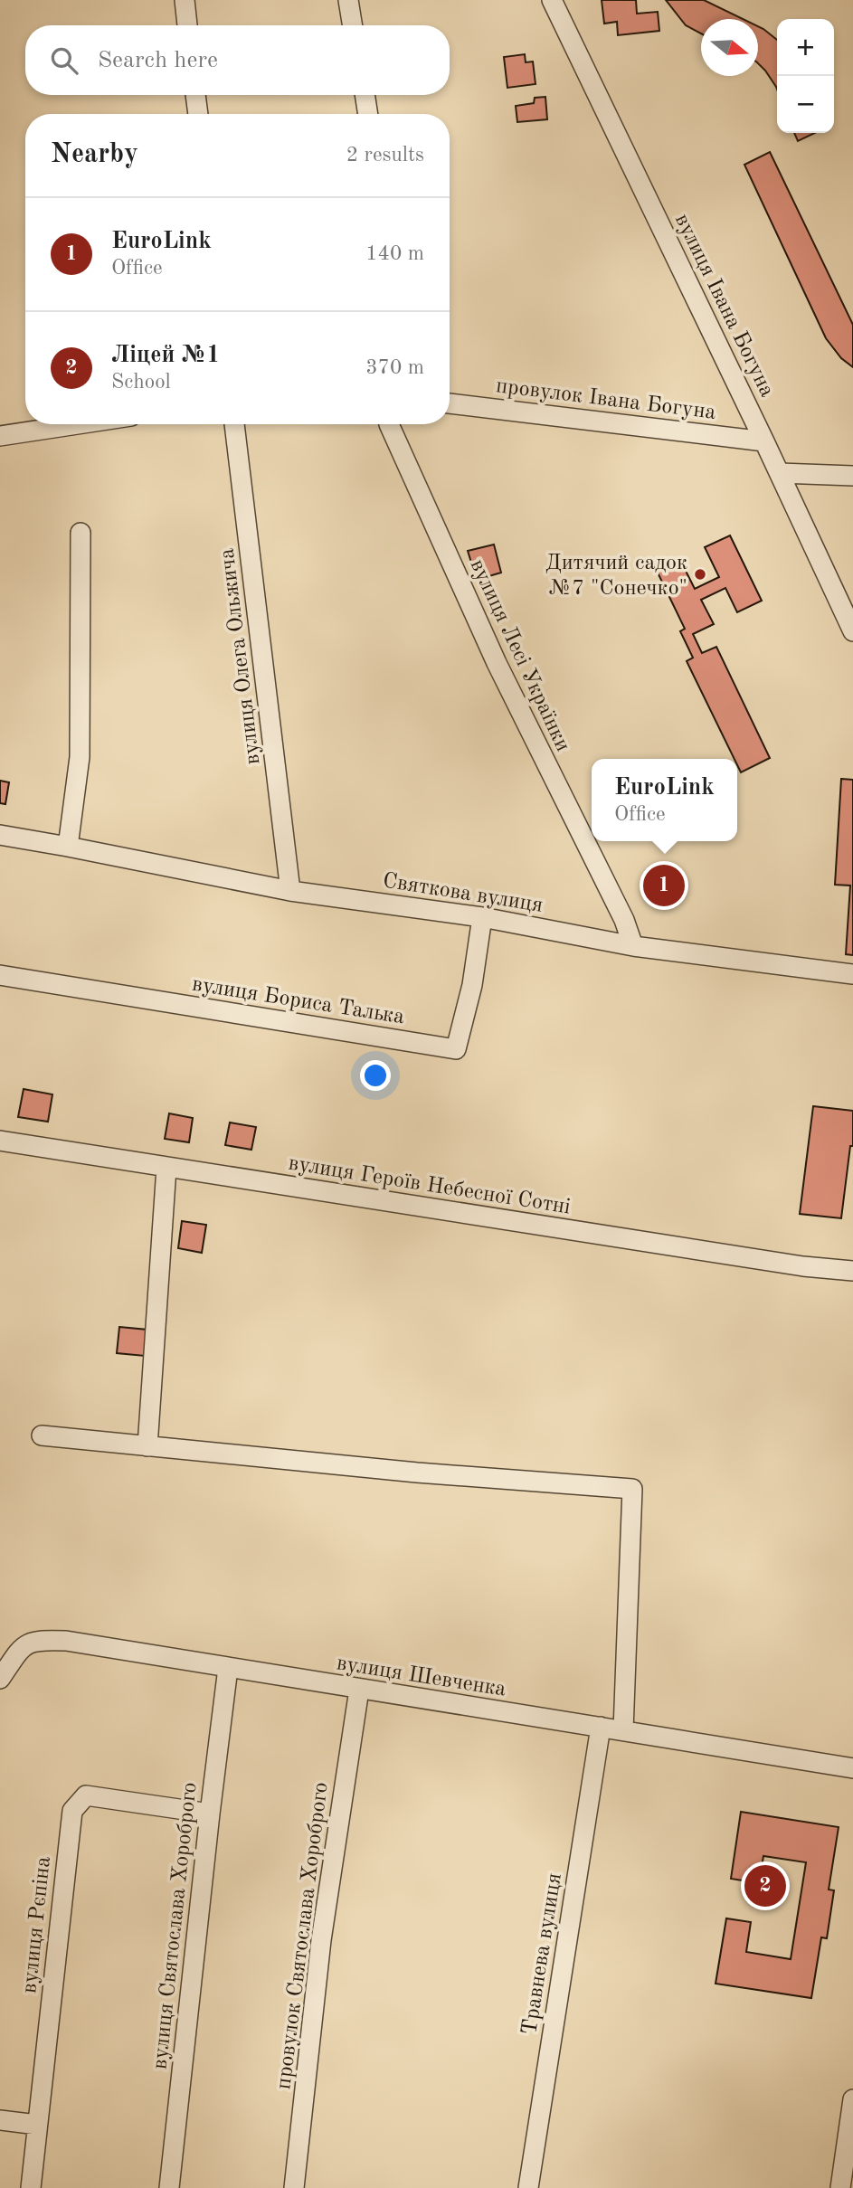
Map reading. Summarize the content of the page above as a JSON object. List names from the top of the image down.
{
  "streets": {
    "street": [
      "вулиця Івана Богуна",
      "провулок Івана Богуна",
      "вулиця Лесі Українки",
      "вулиця Олега Ольжича",
      "Святкова вулиця",
      "вулиця Бориса Талька",
      "вулиця Героїв Небесної Сотні",
      "вулиця Шевченка",
      "вулиця Рєпіна",
      "вулиця Святослава Хороброго",
      "провулок Святослава Хороброго",
      "Травнева вулиця"
    ]
  },
  "crossings": [
    ["вулиця Івана Богуна", "провулок Івана Богуна"],
    ["вулиця Лесі Українки", "Святкова вулиця"],
    ["вулиця Олега Ольжича", "Святкова вулиця"],
    ["Святкова вулиця", "вулиця Бориса Талька"],
    ["вулиця Шевченка", "вулиця Святослава Хороброго"],
    ["вулиця Шевченка", "провулок Святослава Хороброго"],
    ["вулиця Шевченка", "Травнева вулиця"],
    ["вулиця Рєпіна", "вулиця Святослава Хороброго"]
  ],
  "places": ["Дитячий садок №7 \"Сонечко\""],
  "north": "right",
  "page": {
    "map_buttons": ["+", "−"],
    "search": "Search here",
    "heading": ["Nearby", "2 results"],
    "list": [
      {
        "mark": "1",
        "name": "EuroLink",
        "note": "Office",
        "value": "140 m"
      },
      {
        "mark": "2",
        "name": "Ліцей №1",
        "note": "School",
        "value": "370 m"
      }
    ],
    "popup": ["EuroLink", "Office"],
    "pins": ["1", "2"]
  }
}
